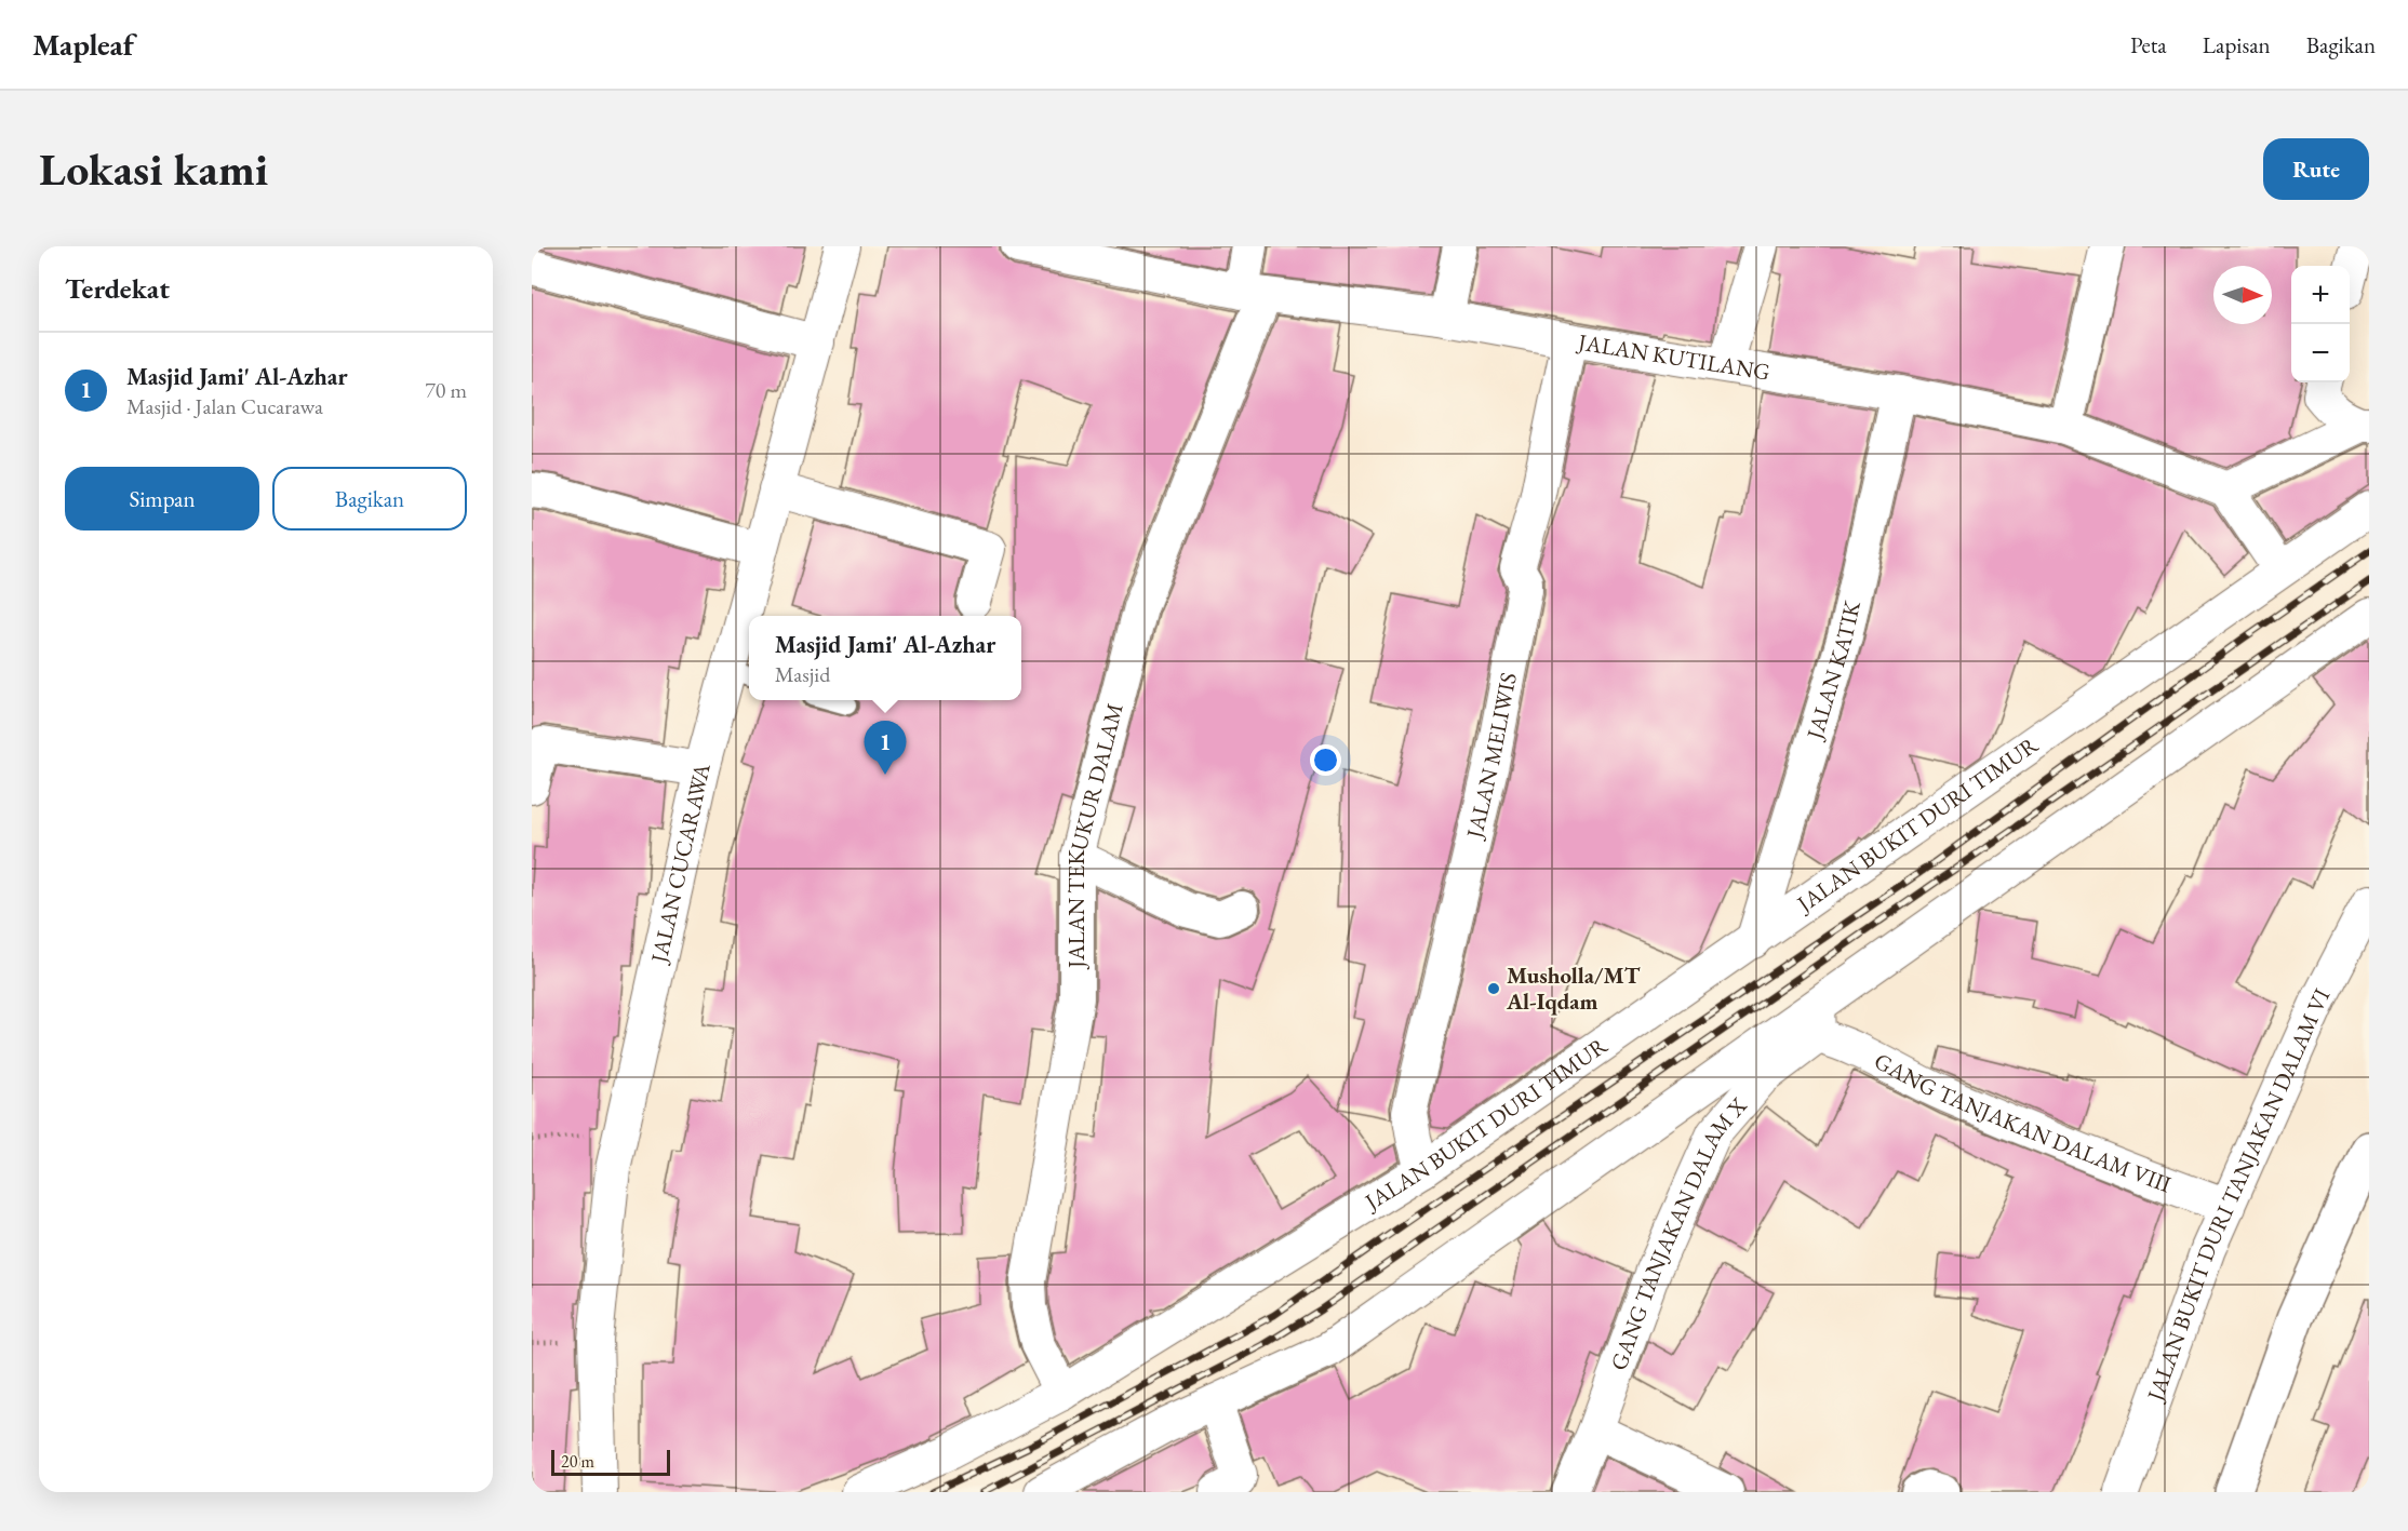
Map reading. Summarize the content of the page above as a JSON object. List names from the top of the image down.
{
  "streets": {
    "street": [
      "JALAN KUTILANG",
      "JALAN KATIK",
      "JALAN MELIWIS",
      "JALAN BUKIT DURI TIMUR",
      "JALAN TEKUKUR DALAM",
      "JALAN CUCARAWA",
      "GANG TANJAKAN DALAM VIII",
      "JALAN BUKIT DURI TANJAKAN DALAM VI",
      "GANG TANJAKAN DALAM X"
    ]
  },
  "crossings": [
    ["JALAN KUTILANG", "JALAN KATIK"],
    ["JALAN KUTILANG", "JALAN MELIWIS"],
    ["JALAN KUTILANG", "JALAN TEKUKUR DALAM"],
    ["JALAN KATIK", "JALAN BUKIT DURI TIMUR"],
    ["JALAN MELIWIS", "JALAN BUKIT DURI TIMUR"],
    ["JALAN BUKIT DURI TIMUR", "JALAN TEKUKUR DALAM"],
    ["GANG TANJAKAN DALAM VIII", "JALAN BUKIT DURI TANJAKAN DALAM VI"],
    ["GANG TANJAKAN DALAM VIII", "GANG TANJAKAN DALAM X"]
  ],
  "places": ["Musholla/MT Al-Iqdam"],
  "scale_bar": "20 m",
  "north": "right",
  "page": {
    "header": "Mapleaf",
    "nav": ["Peta", "Lapisan", "Bagikan"],
    "buttons": [
      "Rute",
      ["Simpan", "Bagikan"]
    ],
    "title": "Lokasi kami",
    "heading": "Terdekat",
    "map_buttons": ["+", "−"],
    "list": [
      {
        "mark": "1",
        "name": "Masjid Jami' Al-Azhar",
        "note": "Masjid · Jalan Cucarawa",
        "value": "70 m"
      }
    ],
    "popup": ["Masjid Jami' Al-Azhar", "Masjid"],
    "pins": "1",
    "scale": "20 m"
  }
}
